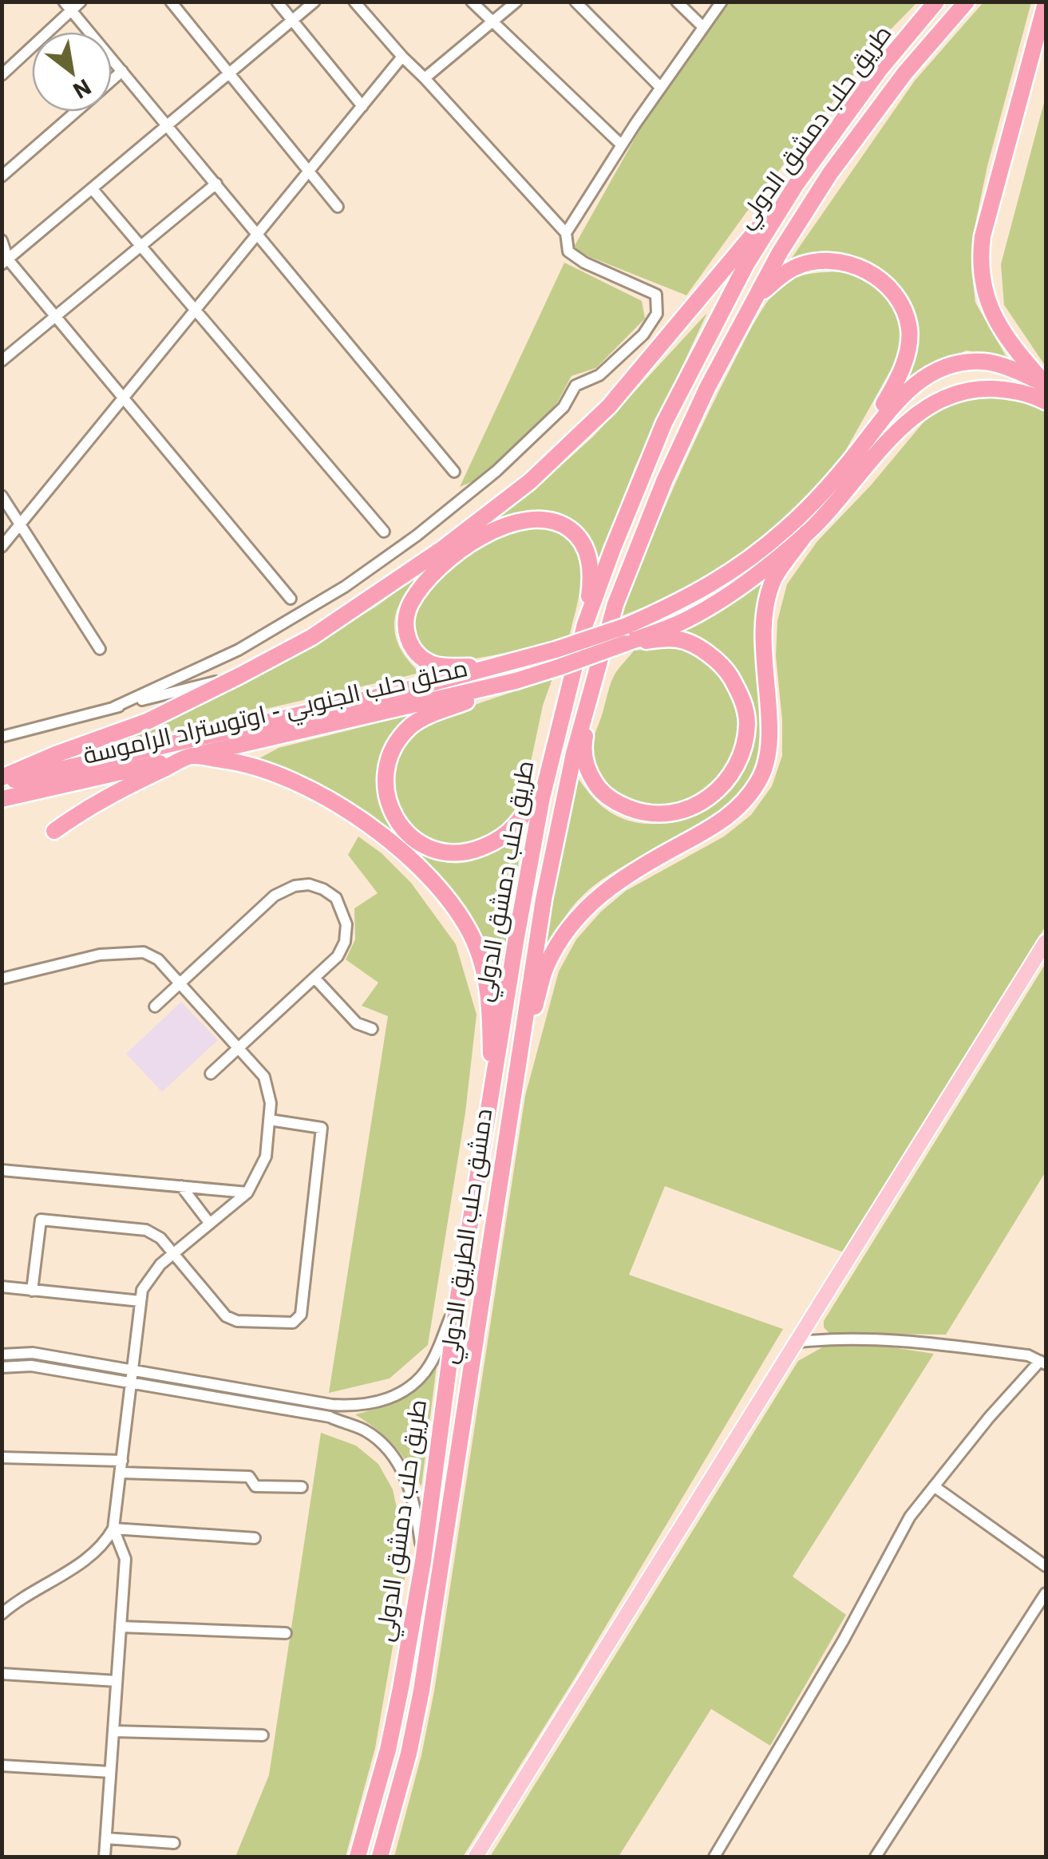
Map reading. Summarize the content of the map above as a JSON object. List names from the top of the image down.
{
  "streets": {
    "highway": ["طريق حلب دمشق الدولي", "محلق حلب الجنوبي - اوتوستراد الراموسة", "دمشق حلب الطريق الدولي"]
  },
  "crossings": [
    ["طريق حلب دمشق الدولي", "دمشق حلب الطريق الدولي"]
  ],
  "north": "bottom right"
}
